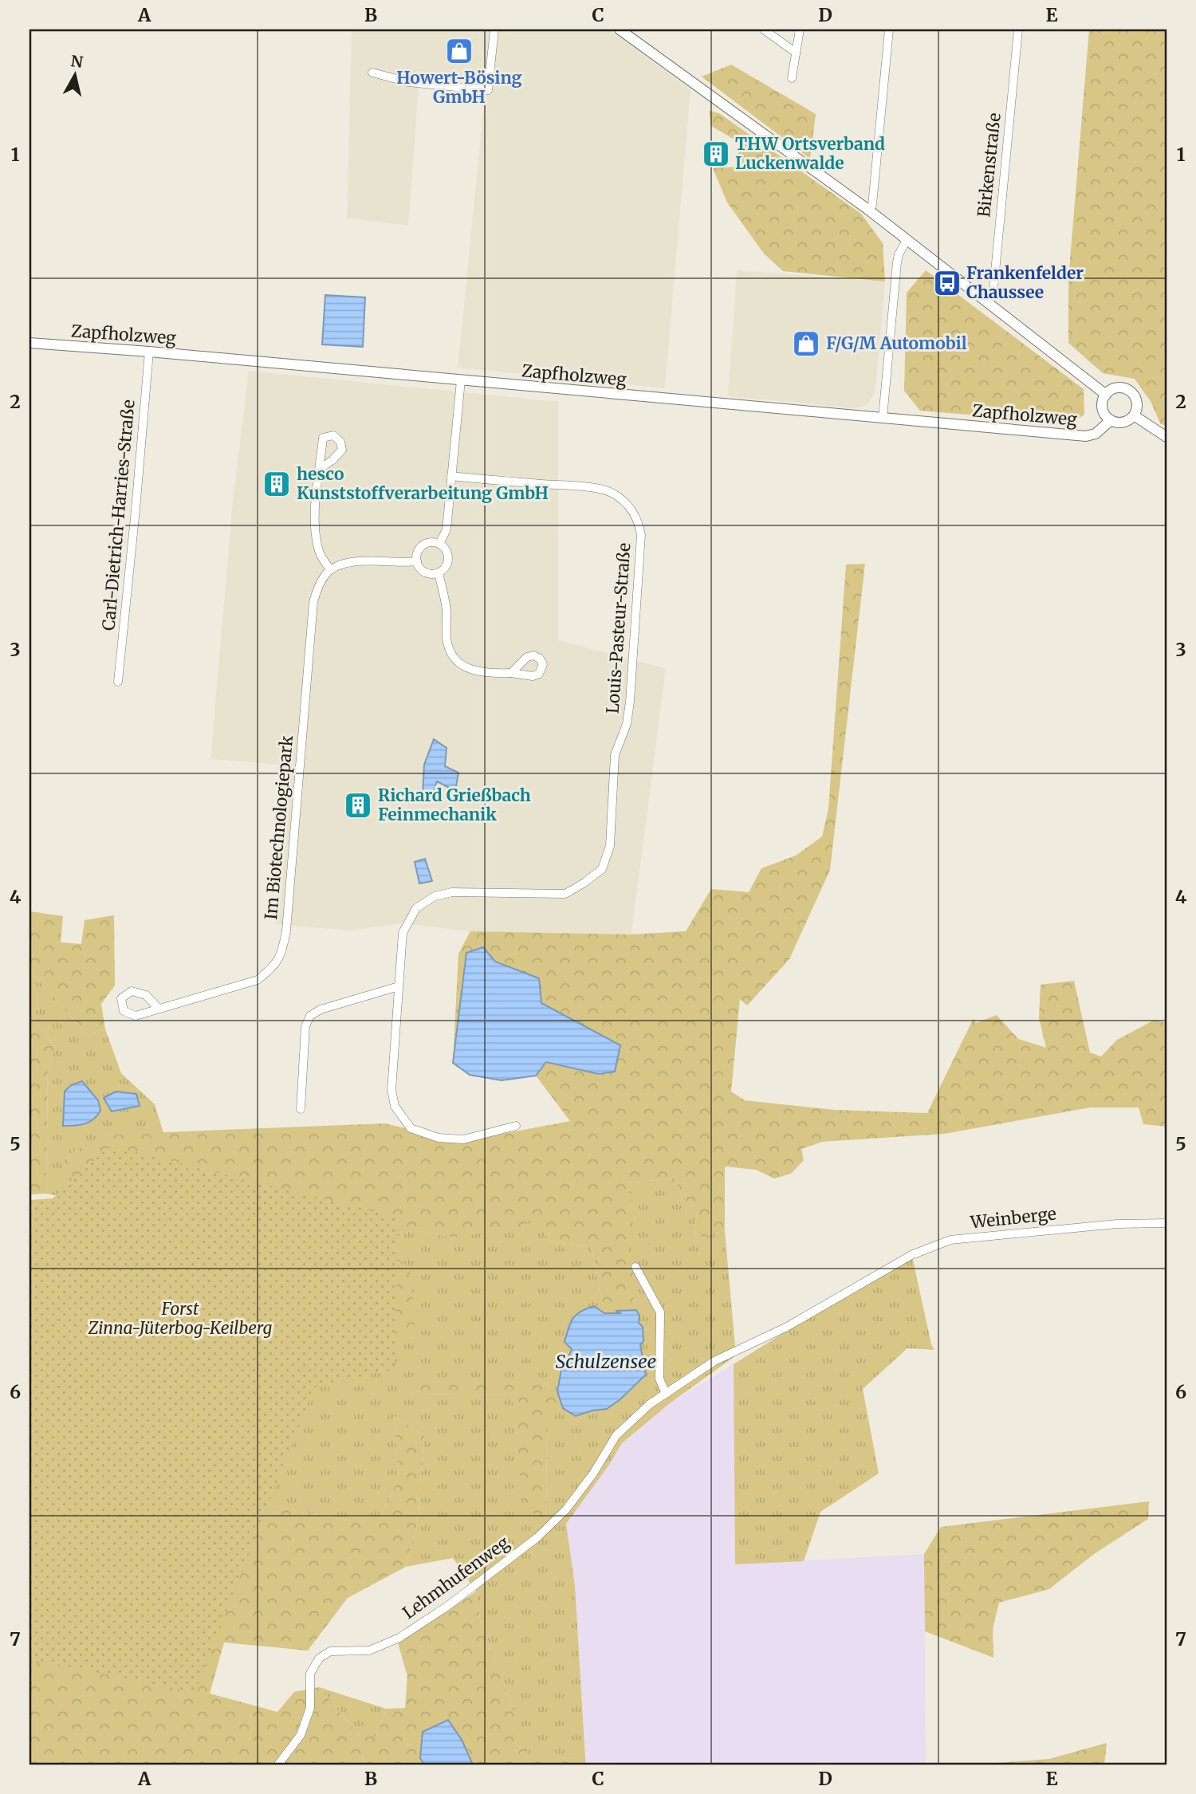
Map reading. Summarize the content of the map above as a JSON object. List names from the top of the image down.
{
  "streets": {
    "street": [
      "Birkenstraße",
      "Zapfholzweg",
      "Carl-Dietrich-Harries-Straße",
      "Louis-Pasteur-Straße",
      "Im Biotechnologiepark",
      "Weinberge",
      "Lehmhufenweg"
    ]
  },
  "crossings": [
    ["Zapfholzweg", "Carl-Dietrich-Harries-Straße"],
    ["Weinberge", "Lehmhufenweg"]
  ],
  "water": ["Schulzensee"],
  "parks": ["Forst Zinna-Jüterbog-Keilberg"],
  "places": {
    "shop": ["Howert-Bösing GmbH", "F/G/M Automobil"],
    "building": ["THW Ortsverband Luckenwalde", "hesco Kunststoffverarbeitung GmbH", "Richard Grießbach Feinmechanik"],
    "bus stop": ["Frankenfelder Chaussee"]
  },
  "north": "top",
  "grid": {
    "columns": [
      "A",
      "B",
      "C",
      "D",
      "E"
    ],
    "rows": [
      "1",
      "2",
      "3",
      "4",
      "5",
      "6",
      "7"
    ]
  }
}
